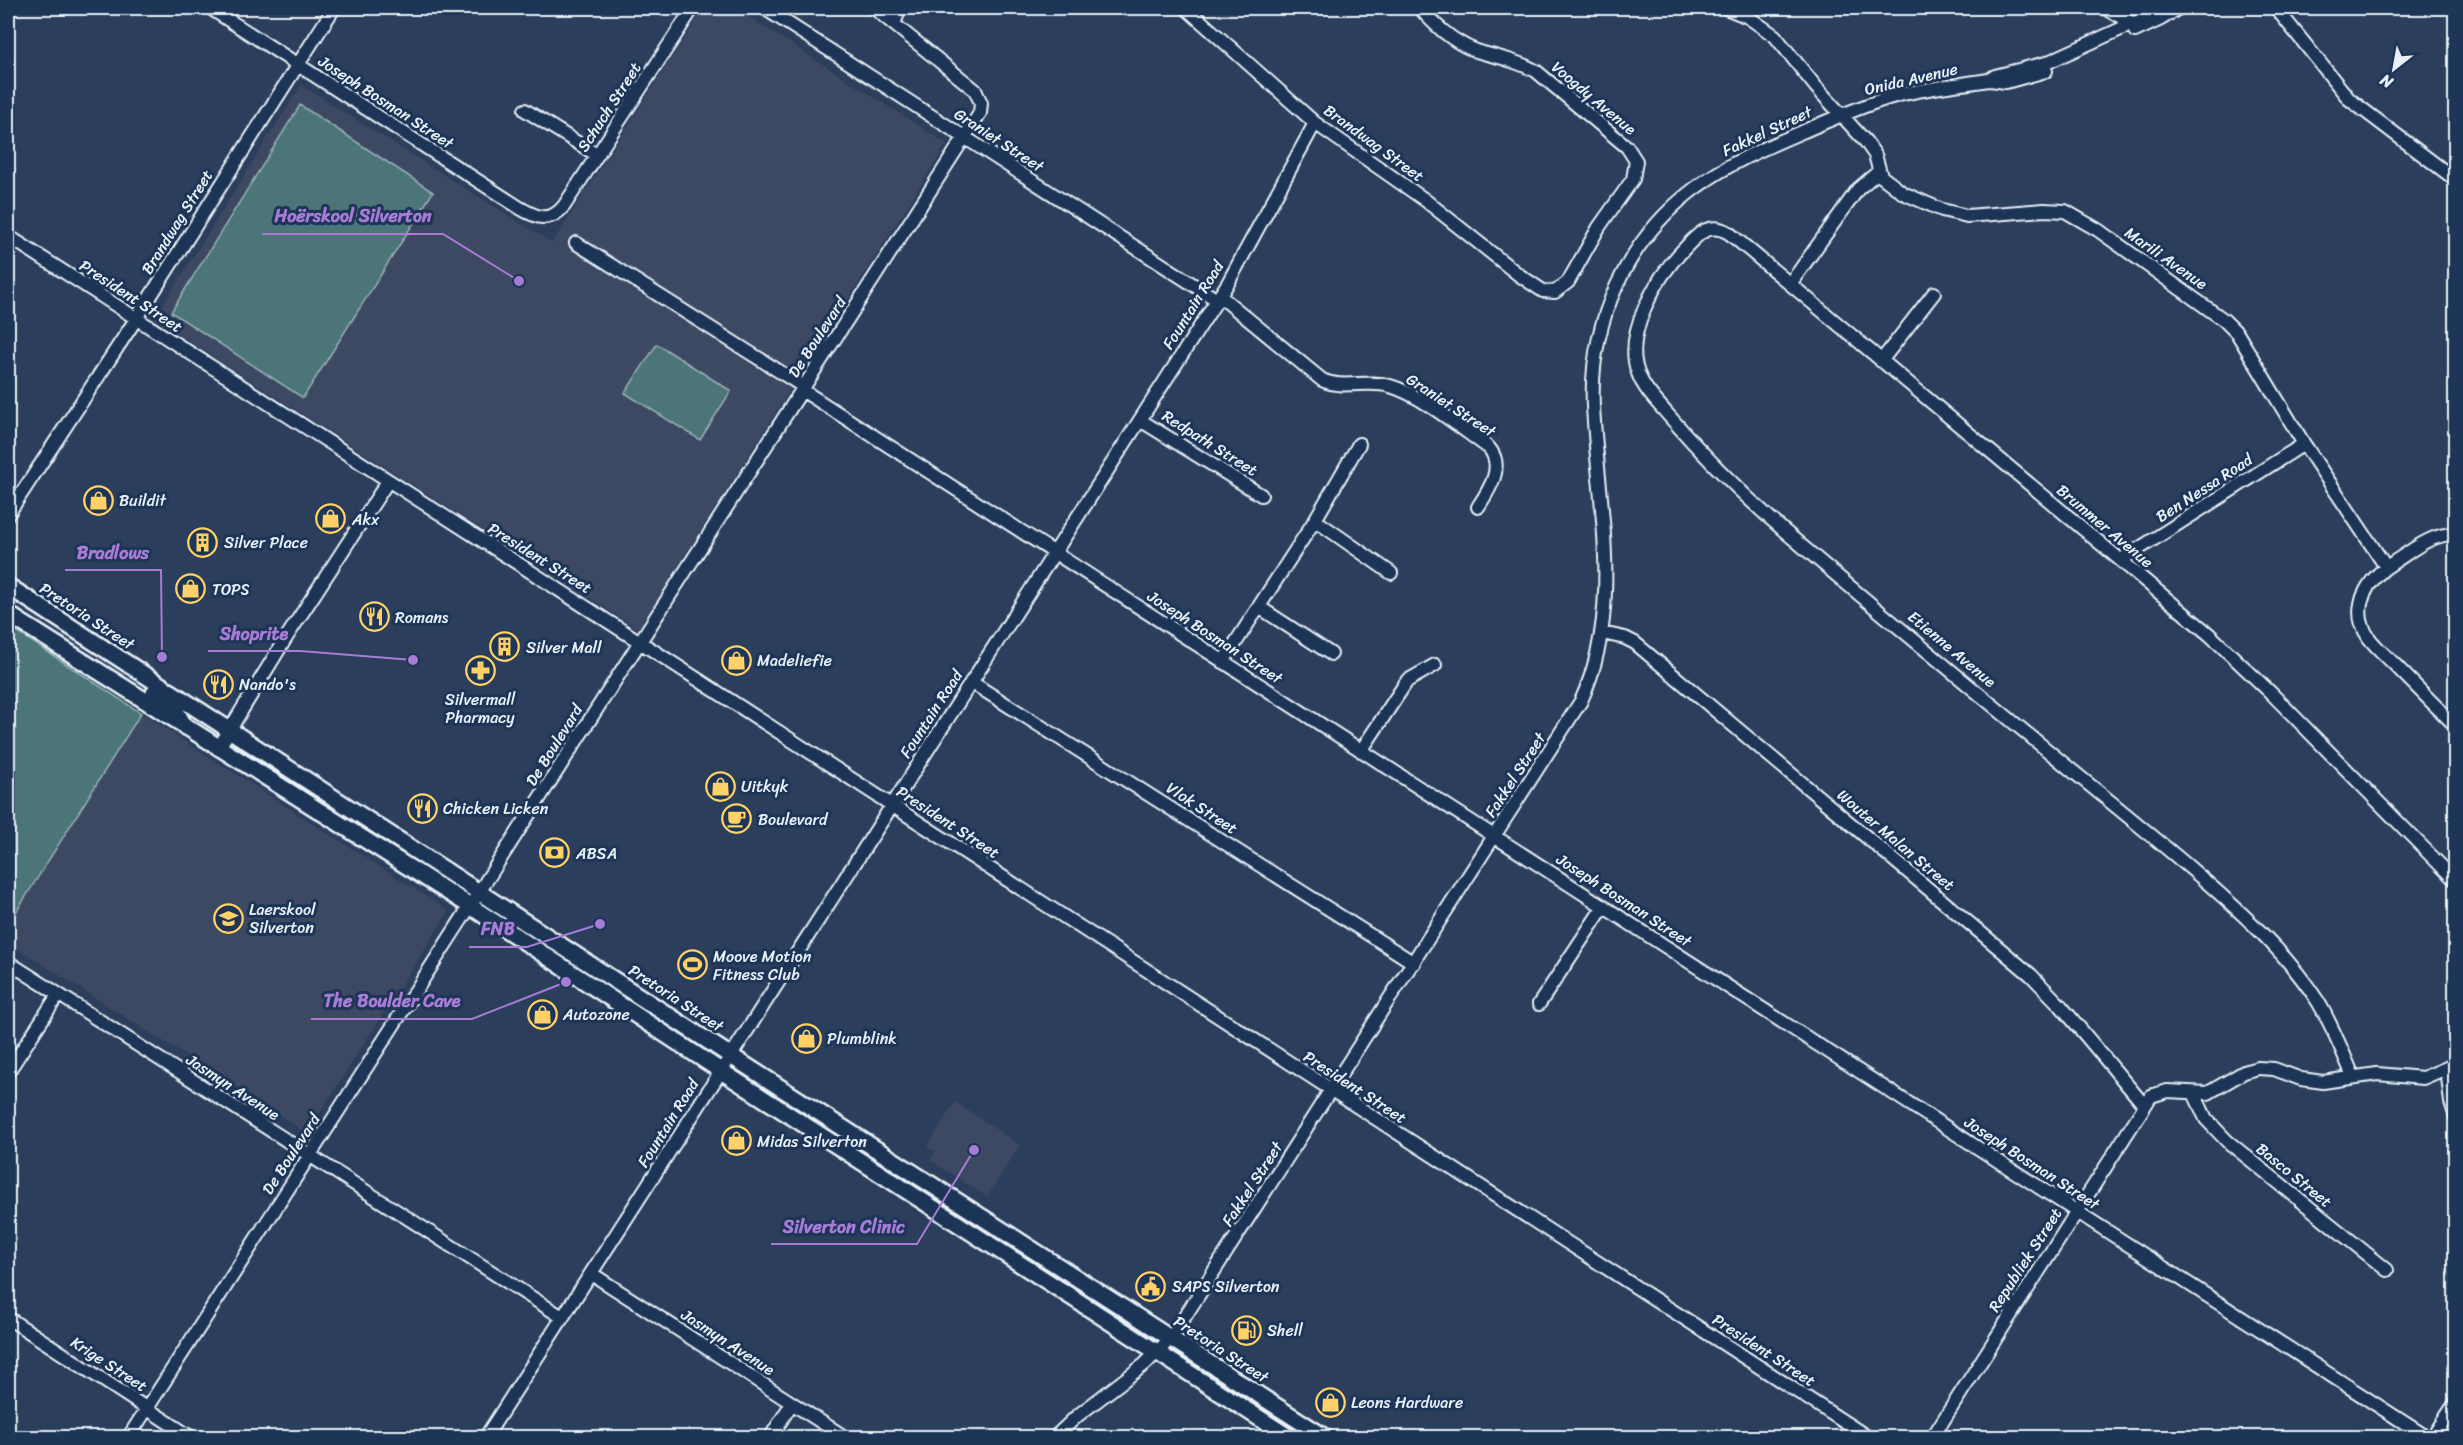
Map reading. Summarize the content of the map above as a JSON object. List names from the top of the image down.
{
  "streets": {
    "main road": ["Pretoria Street"],
    "street": [
      "Onida Avenue",
      "Voogdy Avenue",
      "Joseph Bosman Street",
      "Schuch Street",
      "Fakkel Street",
      "Graniet Street",
      "Brandwag Street",
      "Marili Avenue",
      "President Street",
      "Fountain Road",
      "De Boulevard",
      "Redpath Street",
      "Ben Nessa Road",
      "Brummer Avenue",
      "Etienne Avenue",
      "Vlok Street",
      "Wouter Malan Street",
      "Jasmyn Avenue",
      "Basco Street",
      "Republiek Street",
      "Krige Street"
    ]
  },
  "crossings": [
    ["Onida Avenue", "Fakkel Street"],
    ["Onida Avenue", "Marili Avenue"],
    ["Voogdy Avenue", "Brandwag Street"],
    ["Joseph Bosman Street", "Schuch Street"],
    ["Joseph Bosman Street", "Fakkel Street"],
    ["Joseph Bosman Street", "Brandwag Street"],
    ["Joseph Bosman Street", "Fountain Road"],
    ["Joseph Bosman Street", "De Boulevard"],
    ["Joseph Bosman Street", "Republiek Street"],
    ["Fakkel Street", "Marili Avenue"],
    ["Fakkel Street", "President Street"],
    ["Fakkel Street", "Pretoria Street"],
    ["Fakkel Street", "Vlok Street"],
    ["Fakkel Street", "Wouter Malan Street"],
    ["Graniet Street", "Fountain Road"],
    ["Graniet Street", "De Boulevard"],
    ["Brandwag Street", "President Street"],
    ["Brandwag Street", "Fountain Road"],
    ["Marili Avenue", "Ben Nessa Road"],
    ["President Street", "Fountain Road"],
    ["President Street", "De Boulevard"],
    ["Fountain Road", "Redpath Street"],
    ["Fountain Road", "Pretoria Street"],
    ["Fountain Road", "Vlok Street"],
    ["Fountain Road", "Jasmyn Avenue"],
    ["De Boulevard", "Pretoria Street"],
    ["De Boulevard", "Jasmyn Avenue"],
    ["De Boulevard", "Krige Street"],
    ["Ben Nessa Road", "Brummer Avenue"],
    ["Brummer Avenue", "Etienne Avenue"],
    ["Wouter Malan Street", "Republiek Street"]
  ],
  "places": {
    "other": [
      "Hoërskool Silverton",
      "Bradlows",
      "Shoprite",
      "FNB",
      "The Boulder Cave",
      "Silverton Clinic"
    ],
    "shop": [
      "Buildit",
      "Akx",
      "TOPS",
      "Madeliefie",
      "Uitkyk",
      "Autozone",
      "Plumblink",
      "Midas Silverton",
      "Leons Hardware"
    ],
    "building": ["Silver Place", "Silver Mall"],
    "restaurant": ["Romans", "Nando's", "Chicken Licken"],
    "pharmacy": ["Silvermall Pharmacy"],
    "cafe": ["Boulevard"],
    "bank": ["ABSA"],
    "school or university": ["Laerskool Silverton"],
    "sports": ["Moove Motion Fitness Club"],
    "public building": ["SAPS Silverton"],
    "fuel station": ["Shell"]
  },
  "north": "bottom left"
}
